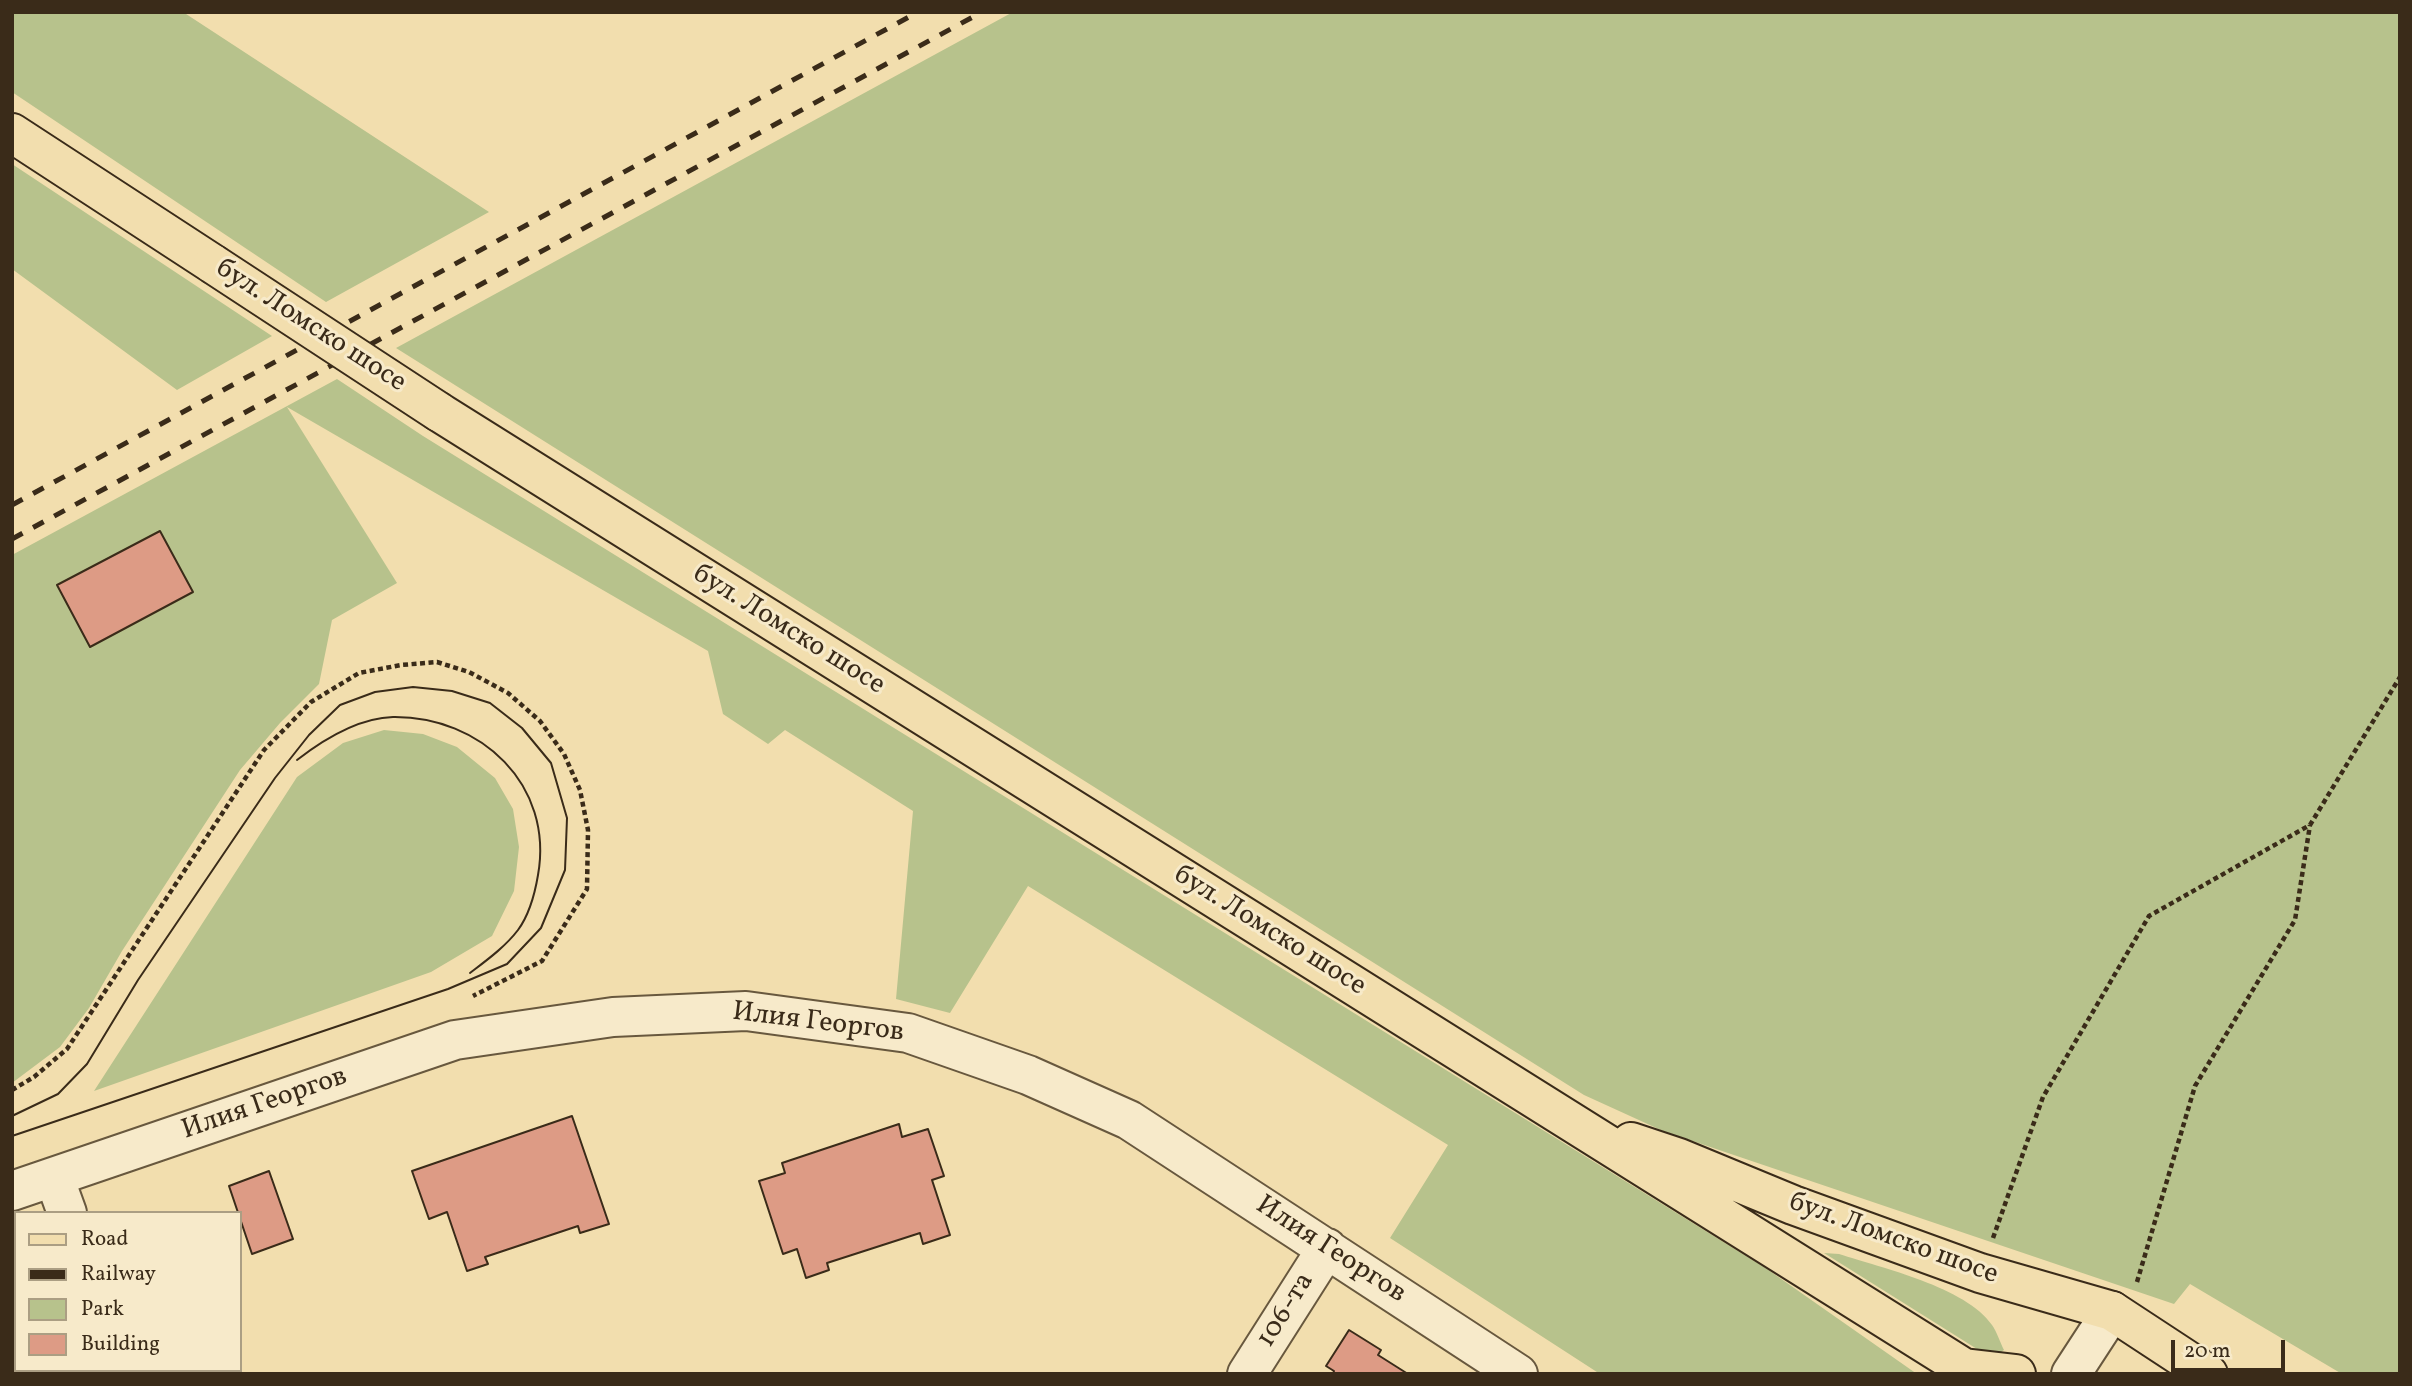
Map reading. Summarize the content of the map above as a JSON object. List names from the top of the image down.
{
  "streets": {
    "main road": ["бул. Ломско шосе"],
    "street": ["Илия Георгов", "106-та"]
  },
  "crossings": [
    ["Илия Георгов", "106-та"]
  ],
  "legend": [
    "Road",
    "Railway",
    "Park",
    "Building"
  ],
  "scale_bar": "20 m"
}
